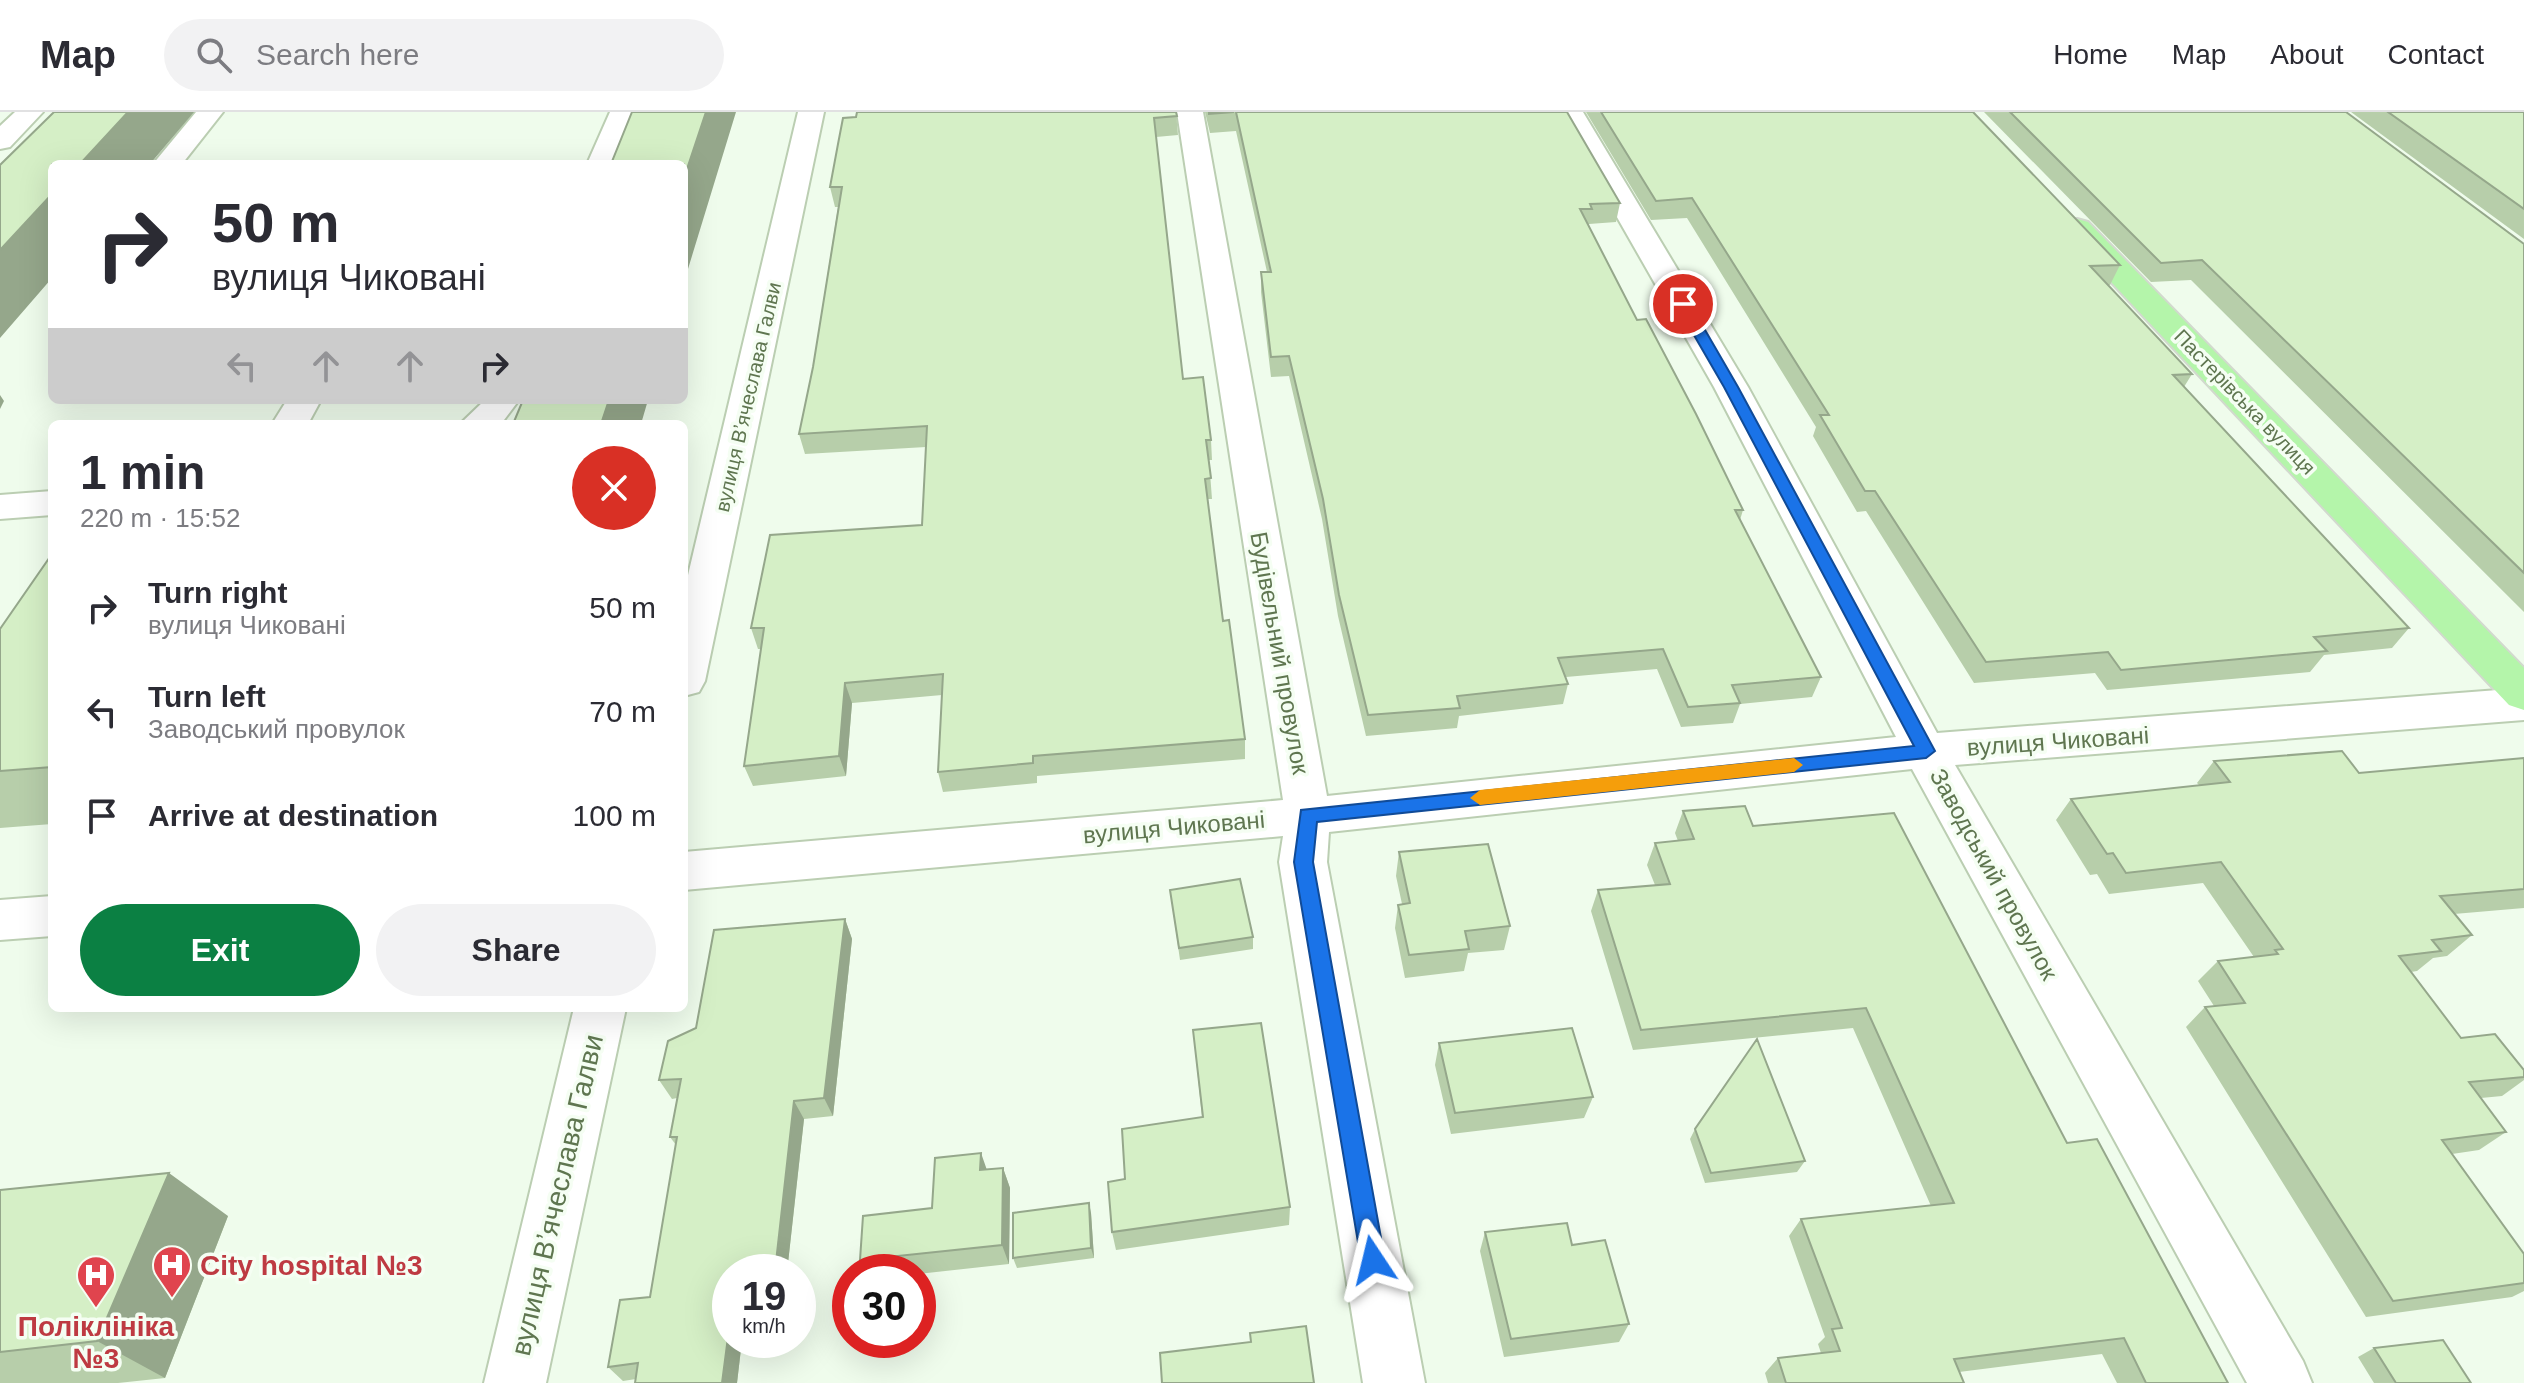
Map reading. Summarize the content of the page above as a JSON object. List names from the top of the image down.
{
  "streets": {
    "main road": ["Пастерівська вулиця"],
    "street": [
      "вулиця Вʼячеслава Галви",
      "Будівельний провулок",
      "вулиця Чиковані",
      "Заводський провулок"
    ]
  },
  "crossings": [
    ["Будівельний провулок", "вулиця Чиковані"],
    ["вулиця Чиковані", "Заводський провулок"]
  ],
  "places": {
    "hospital": ["City hospital №3", "Поліклініка №3"]
  },
  "page": {
    "header": "Map",
    "search": "Search here",
    "nav": [
      "Home",
      "Map",
      "About",
      "Contact"
    ],
    "turn": ["50 m", "вулиця Чиковані"],
    "heading": ["1 min", "220 m · 15:52"],
    "list": [
      {
        "name": "Turn right",
        "note": "вулиця Чиковані",
        "value": "50 m"
      },
      {
        "name": "Turn left",
        "note": "Заводський провулок",
        "value": "70 m"
      },
      {
        "name": "Arrive at destination",
        "value": "100 m"
      }
    ],
    "buttons": ["Exit", "Share"],
    "speed": "19 km/h",
    "limit": "30"
  }
}
